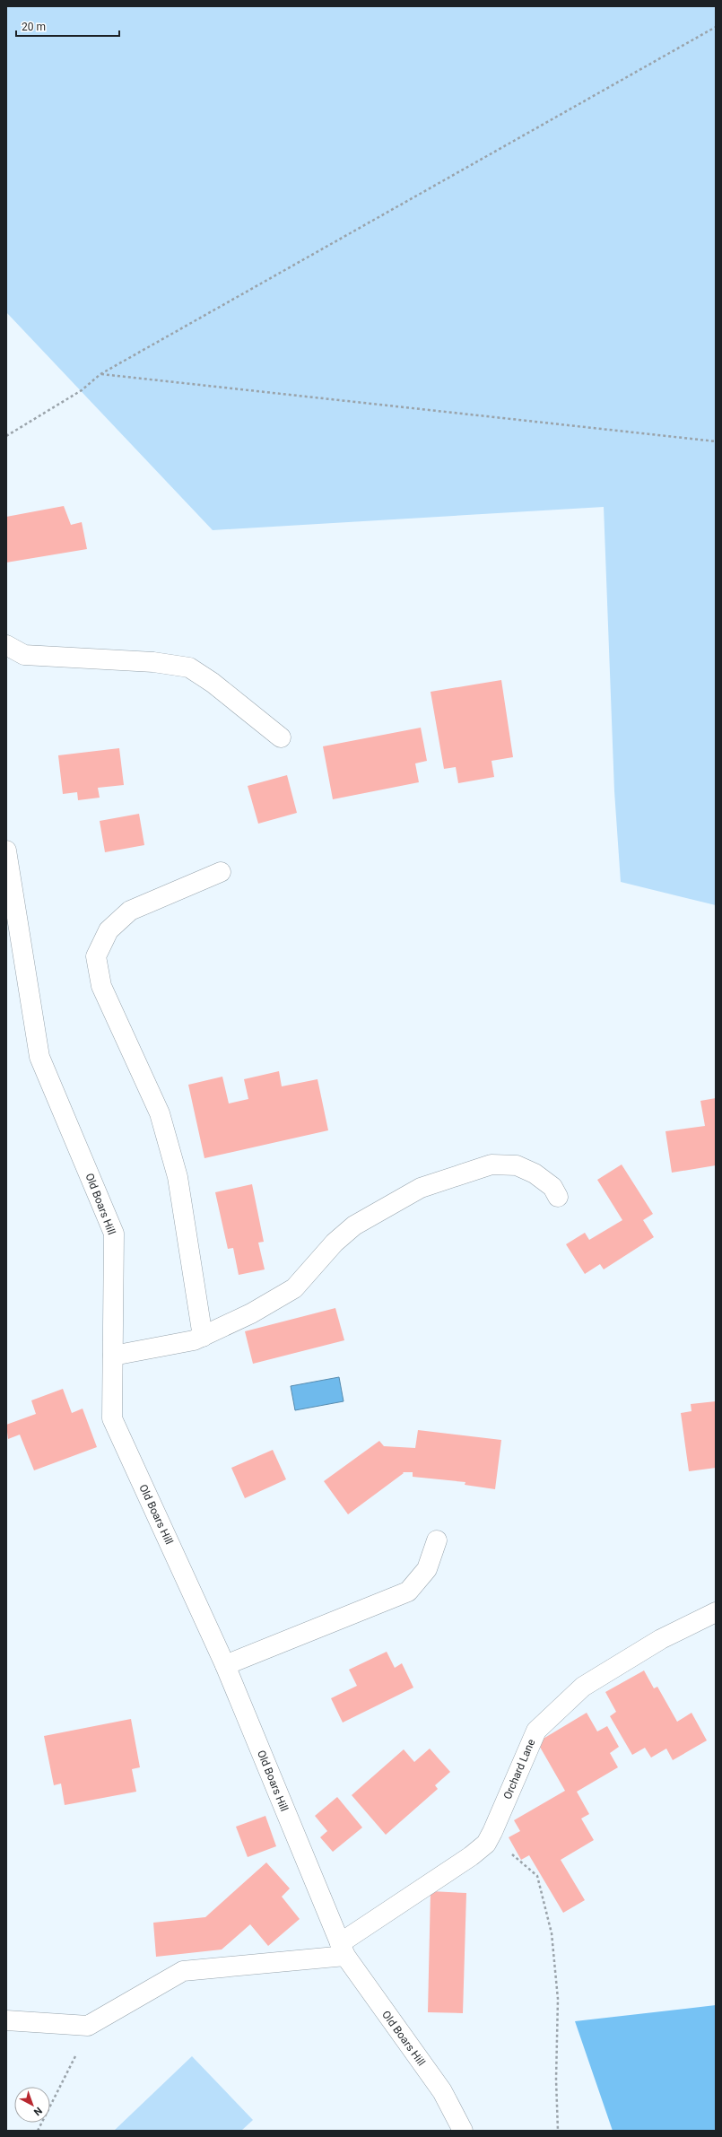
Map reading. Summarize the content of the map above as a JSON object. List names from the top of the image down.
{
  "streets": {
    "street": ["Old Boars Hill", "Orchard Lane"]
  },
  "crossings": [
    ["Old Boars Hill", "Orchard Lane"]
  ],
  "scale_bar": "20 m",
  "north": "bottom right"
}
